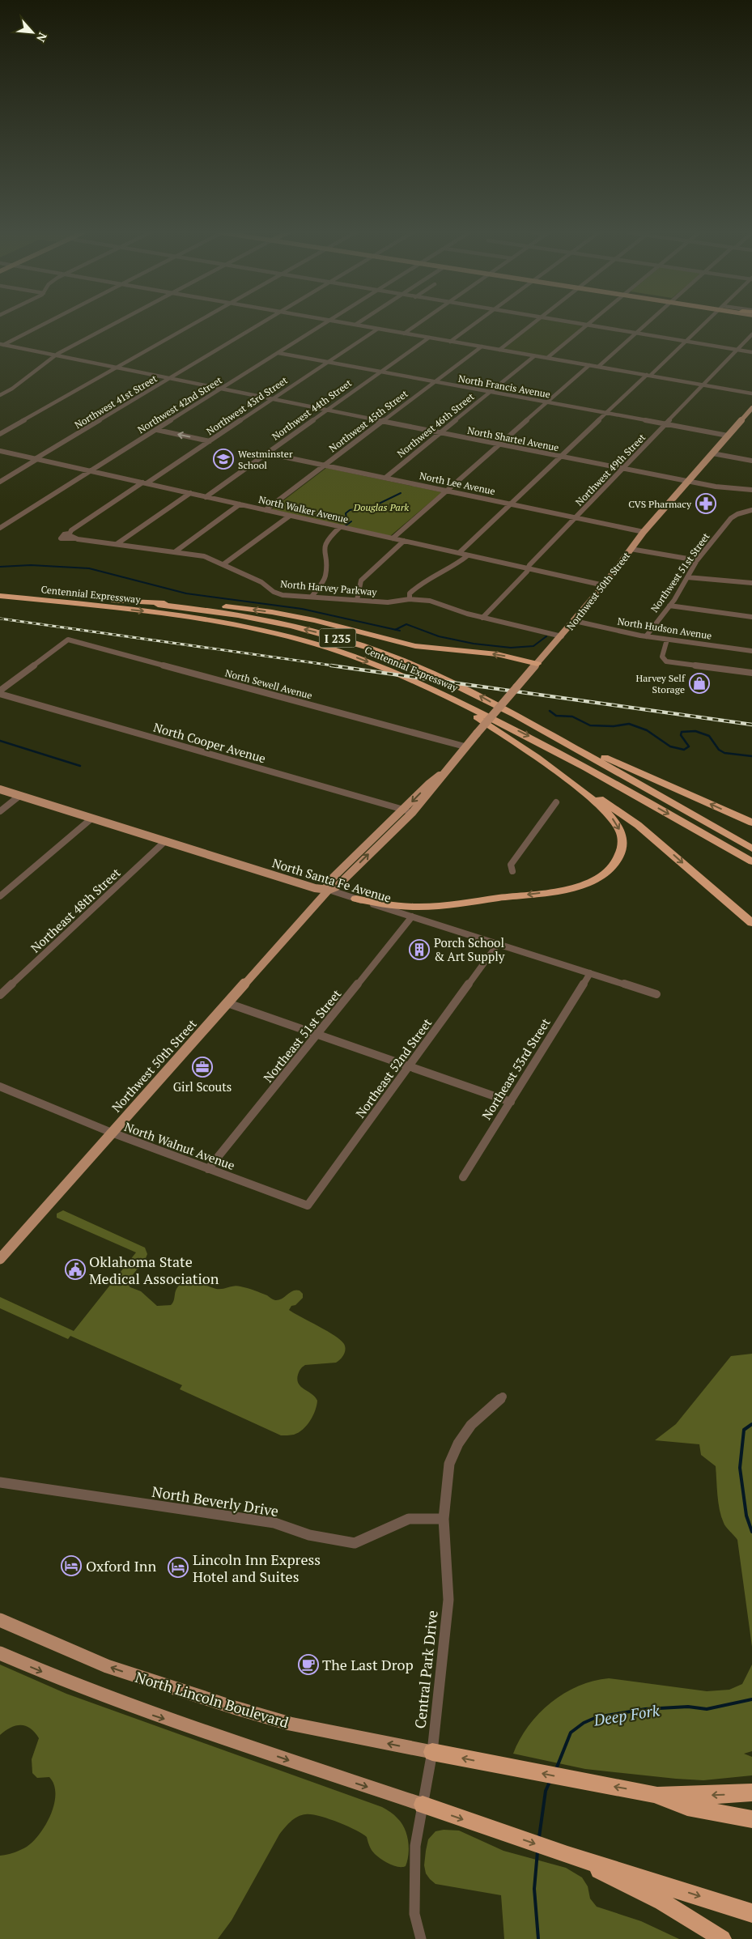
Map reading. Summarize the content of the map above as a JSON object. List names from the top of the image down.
{
  "streets": {
    "highway": ["Centennial Expressway", "I 235"],
    "main road": ["Northwest 50th Street", "North Santa Fe Avenue", "North Lincoln Boulevard"],
    "street": [
      "North Francis Avenue",
      "Northwest 41st Street",
      "Northwest 42nd Street",
      "Northwest 43rd Street",
      "Northwest 44th Street",
      "Northwest 45th Street",
      "Northwest 46th Street",
      "North Shartel Avenue",
      "Northwest 49th Street",
      "North Lee Avenue",
      "North Walker Avenue",
      "Northwest 51st Street",
      "North Harvey Parkway",
      "North Hudson Avenue",
      "North Sewell Avenue",
      "North Cooper Avenue",
      "Northeast 48th Street",
      "Northeast 51st Street",
      "Northeast 52nd Street",
      "Northeast 53rd Street",
      "North Walnut Avenue",
      "North Beverly Drive",
      "Central Park Drive"
    ]
  },
  "crossings": [
    ["North Francis Avenue", "Northwest 42nd Street"],
    ["North Francis Avenue", "Northwest 43rd Street"],
    ["North Francis Avenue", "Northwest 44th Street"],
    ["North Francis Avenue", "Northwest 45th Street"],
    ["North Francis Avenue", "Northwest 46th Street"],
    ["North Francis Avenue", "Northwest 49th Street"],
    ["North Francis Avenue", "Northwest 50th Street"],
    ["Northwest 41st Street", "North Shartel Avenue"],
    ["Northwest 41st Street", "North Walker Avenue"],
    ["Northwest 42nd Street", "North Shartel Avenue"],
    ["Northwest 42nd Street", "North Walker Avenue"],
    ["Northwest 43rd Street", "North Shartel Avenue"],
    ["Northwest 43rd Street", "North Walker Avenue"],
    ["Northwest 43rd Street", "North Harvey Parkway"],
    ["Northwest 44th Street", "North Shartel Avenue"],
    ["Northwest 44th Street", "North Lee Avenue"],
    ["Northwest 44th Street", "North Walker Avenue"],
    ["Northwest 45th Street", "North Shartel Avenue"],
    ["Northwest 45th Street", "North Lee Avenue"],
    ["Northwest 45th Street", "North Walker Avenue"],
    ["Northwest 46th Street", "North Shartel Avenue"],
    ["Northwest 46th Street", "North Lee Avenue"],
    ["North Shartel Avenue", "Northwest 49th Street"],
    ["North Shartel Avenue", "Northwest 50th Street"],
    ["Northwest 49th Street", "North Lee Avenue"],
    ["Northwest 49th Street", "North Walker Avenue"],
    ["Northwest 49th Street", "North Harvey Parkway"],
    ["North Lee Avenue", "Northwest 50th Street"],
    ["North Walker Avenue", "Northwest 50th Street"],
    ["Northwest 51st Street", "North Hudson Avenue"],
    ["North Harvey Parkway", "Northwest 50th Street"],
    ["Northwest 50th Street", "North Hudson Avenue"],
    ["Northwest 50th Street", "North Sewell Avenue"],
    ["Northwest 50th Street", "North Cooper Avenue"],
    ["Northwest 50th Street", "North Santa Fe Avenue"],
    ["Northwest 50th Street", "North Walnut Avenue"],
    ["North Santa Fe Avenue", "Northeast 48th Street"],
    ["North Santa Fe Avenue", "Northeast 51st Street"],
    ["North Santa Fe Avenue", "Northeast 52nd Street"],
    ["North Santa Fe Avenue", "Northeast 53rd Street"],
    ["Northeast 51st Street", "North Walnut Avenue"],
    ["Northeast 52nd Street", "North Walnut Avenue"],
    ["North Beverly Drive", "Central Park Drive"],
    ["Central Park Drive", "North Lincoln Boulevard"]
  ],
  "water": ["Deep Fork"],
  "parks": ["Douglas Park"],
  "places": {
    "school or university": ["Westminster School"],
    "pharmacy": ["CVS Pharmacy"],
    "shop": ["Harvey Self Storage"],
    "building": ["Porch School & Art Supply"],
    "office": ["Girl Scouts"],
    "public building": ["Oklahoma State Medical Association"],
    "hotel": ["Oxford Inn", "Lincoln Inn Express Hotel and Suites"],
    "cafe": ["The Last Drop"]
  },
  "north": "bottom right"
}
